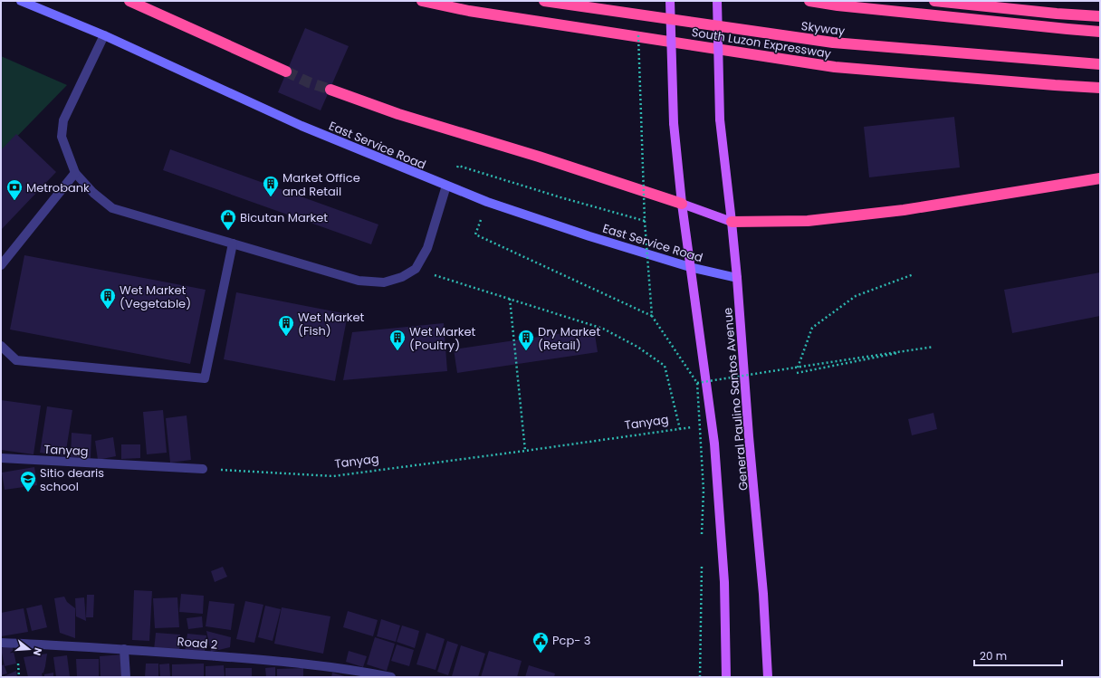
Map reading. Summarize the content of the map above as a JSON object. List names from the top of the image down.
{
  "streets": {
    "highway": ["Skyway", "South Luzon Expressway"],
    "main road": ["East Service Road", "General Paulino Santos Avenue"],
    "street": ["Tanyag", "Road 2"]
  },
  "crossings": [
    ["East Service Road", "General Paulino Santos Avenue"]
  ],
  "places": {
    "building": [
      "Market Office and Retail",
      "Wet Market (Vegetable)",
      "Wet Market (Fish)",
      "Wet Market (Poultry)",
      "Dry Market (Retail)"
    ],
    "bank": ["Metrobank"],
    "shop": ["Bicutan Market"],
    "school or university": ["Sitio dearis school"],
    "public building": ["Pcp- 3"]
  },
  "scale_bar": "20 m",
  "north": "right"
}
